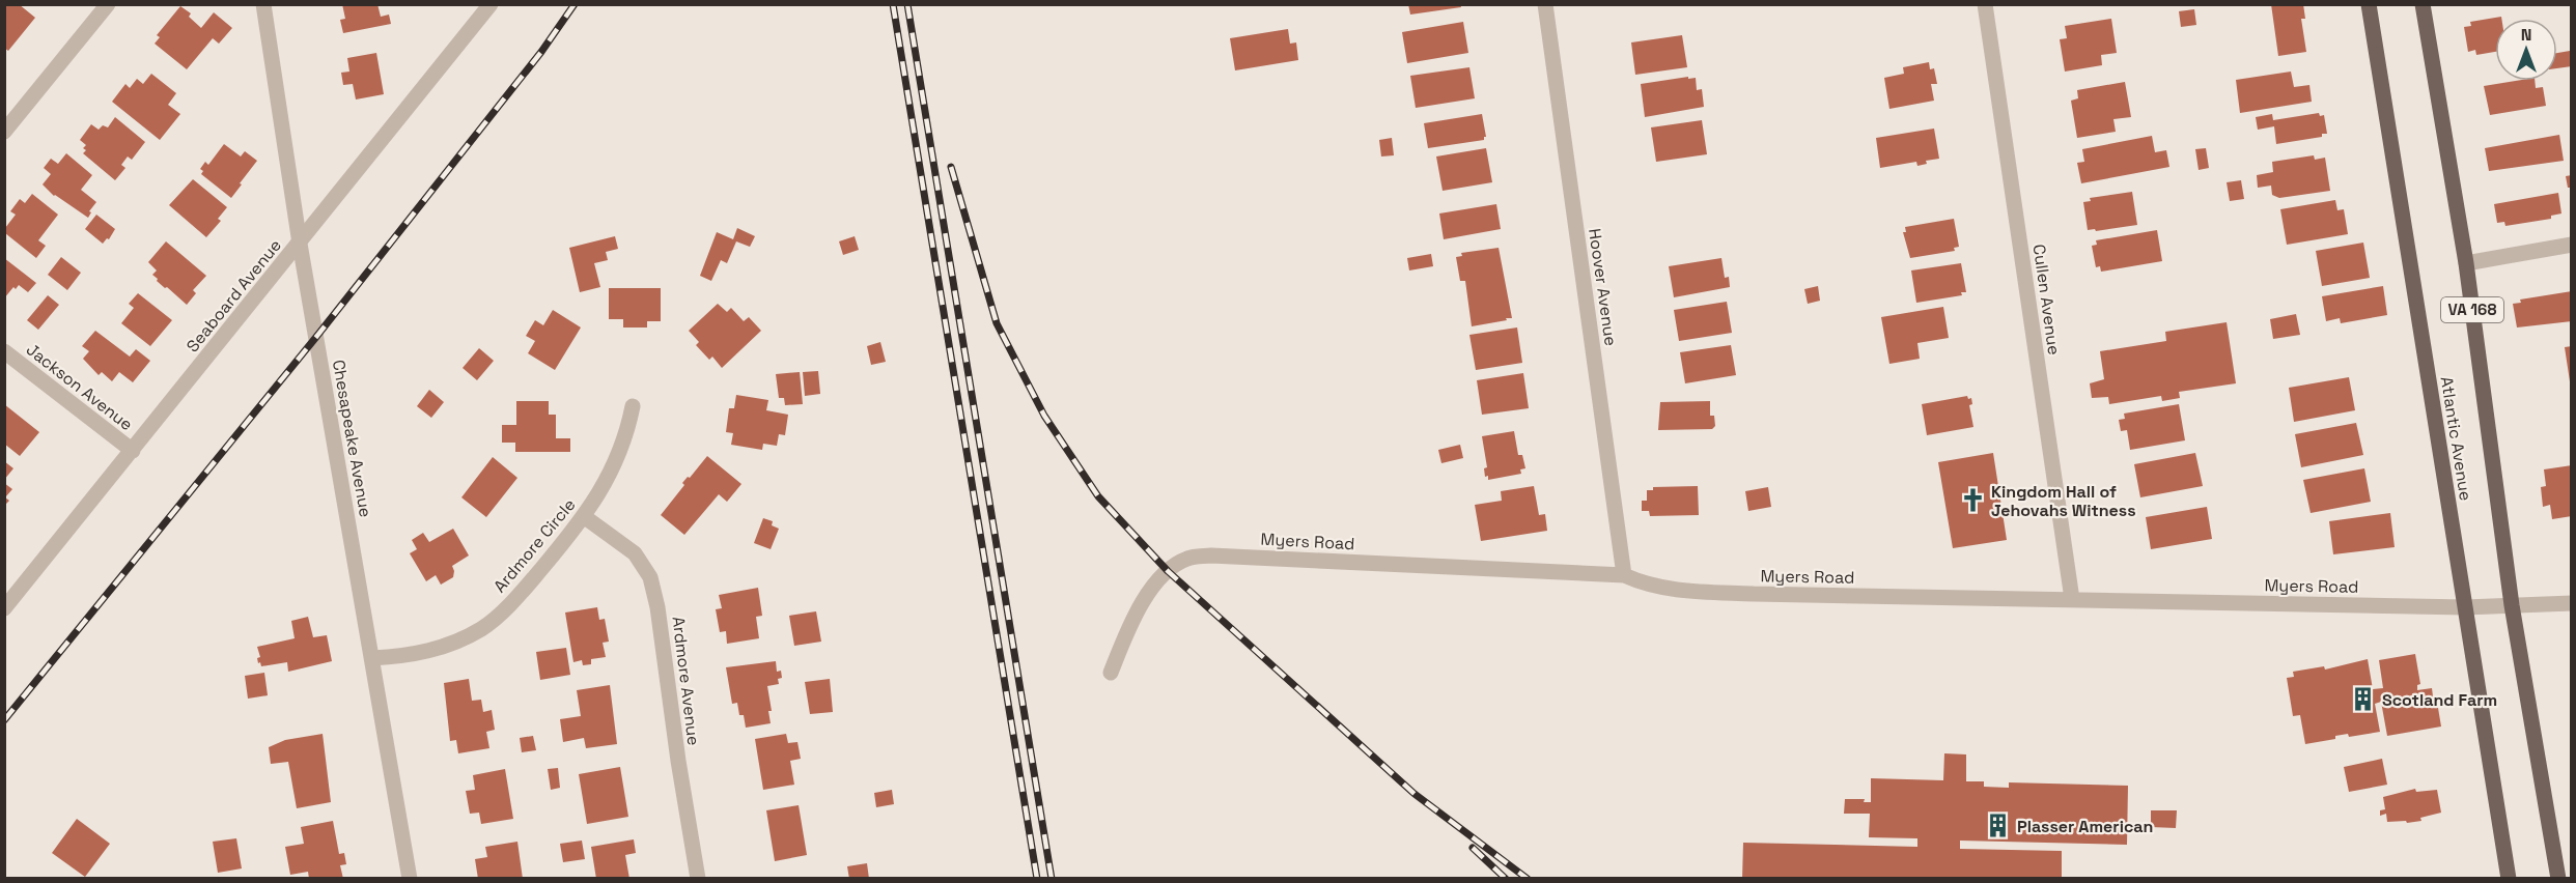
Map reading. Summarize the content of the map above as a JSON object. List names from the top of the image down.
{
  "streets": {
    "main road": ["VA 168", "Atlantic Avenue"],
    "street": [
      "Hoover Avenue",
      "Seaboard Avenue",
      "Cullen Avenue",
      "Jackson Avenue",
      "Chesapeake Avenue",
      "Myers Road",
      "Ardmore Circle",
      "Ardmore Avenue"
    ]
  },
  "crossings": [
    ["Hoover Avenue", "Myers Road"],
    ["Seaboard Avenue", "Jackson Avenue"],
    ["Seaboard Avenue", "Chesapeake Avenue"],
    ["Cullen Avenue", "Myers Road"],
    ["Chesapeake Avenue", "Ardmore Circle"],
    ["Atlantic Avenue", "Myers Road"],
    ["Ardmore Circle", "Ardmore Avenue"]
  ],
  "places": {
    "church": ["Kingdom Hall of Jehovahs Witness"],
    "building": ["Scotland Farm", "Plasser American"]
  },
  "north": "top"
}
